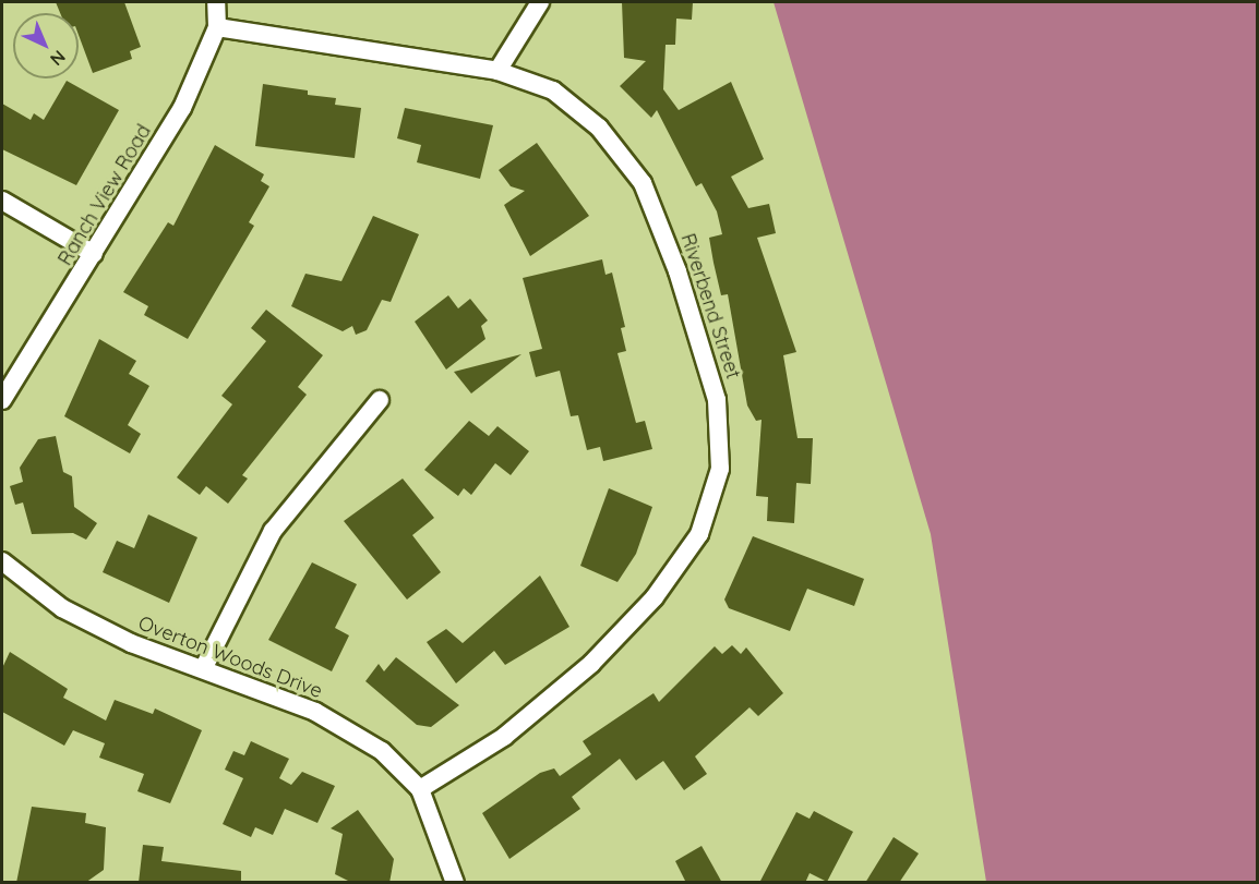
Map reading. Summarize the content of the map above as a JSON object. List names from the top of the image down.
{
  "streets": {
    "street": ["Ranch View Road", "Riverbend Street", "Overton Woods Drive"]
  },
  "crossings": [
    ["Ranch View Road", "Riverbend Street"],
    ["Riverbend Street", "Overton Woods Drive"]
  ],
  "north": "bottom right"
}
